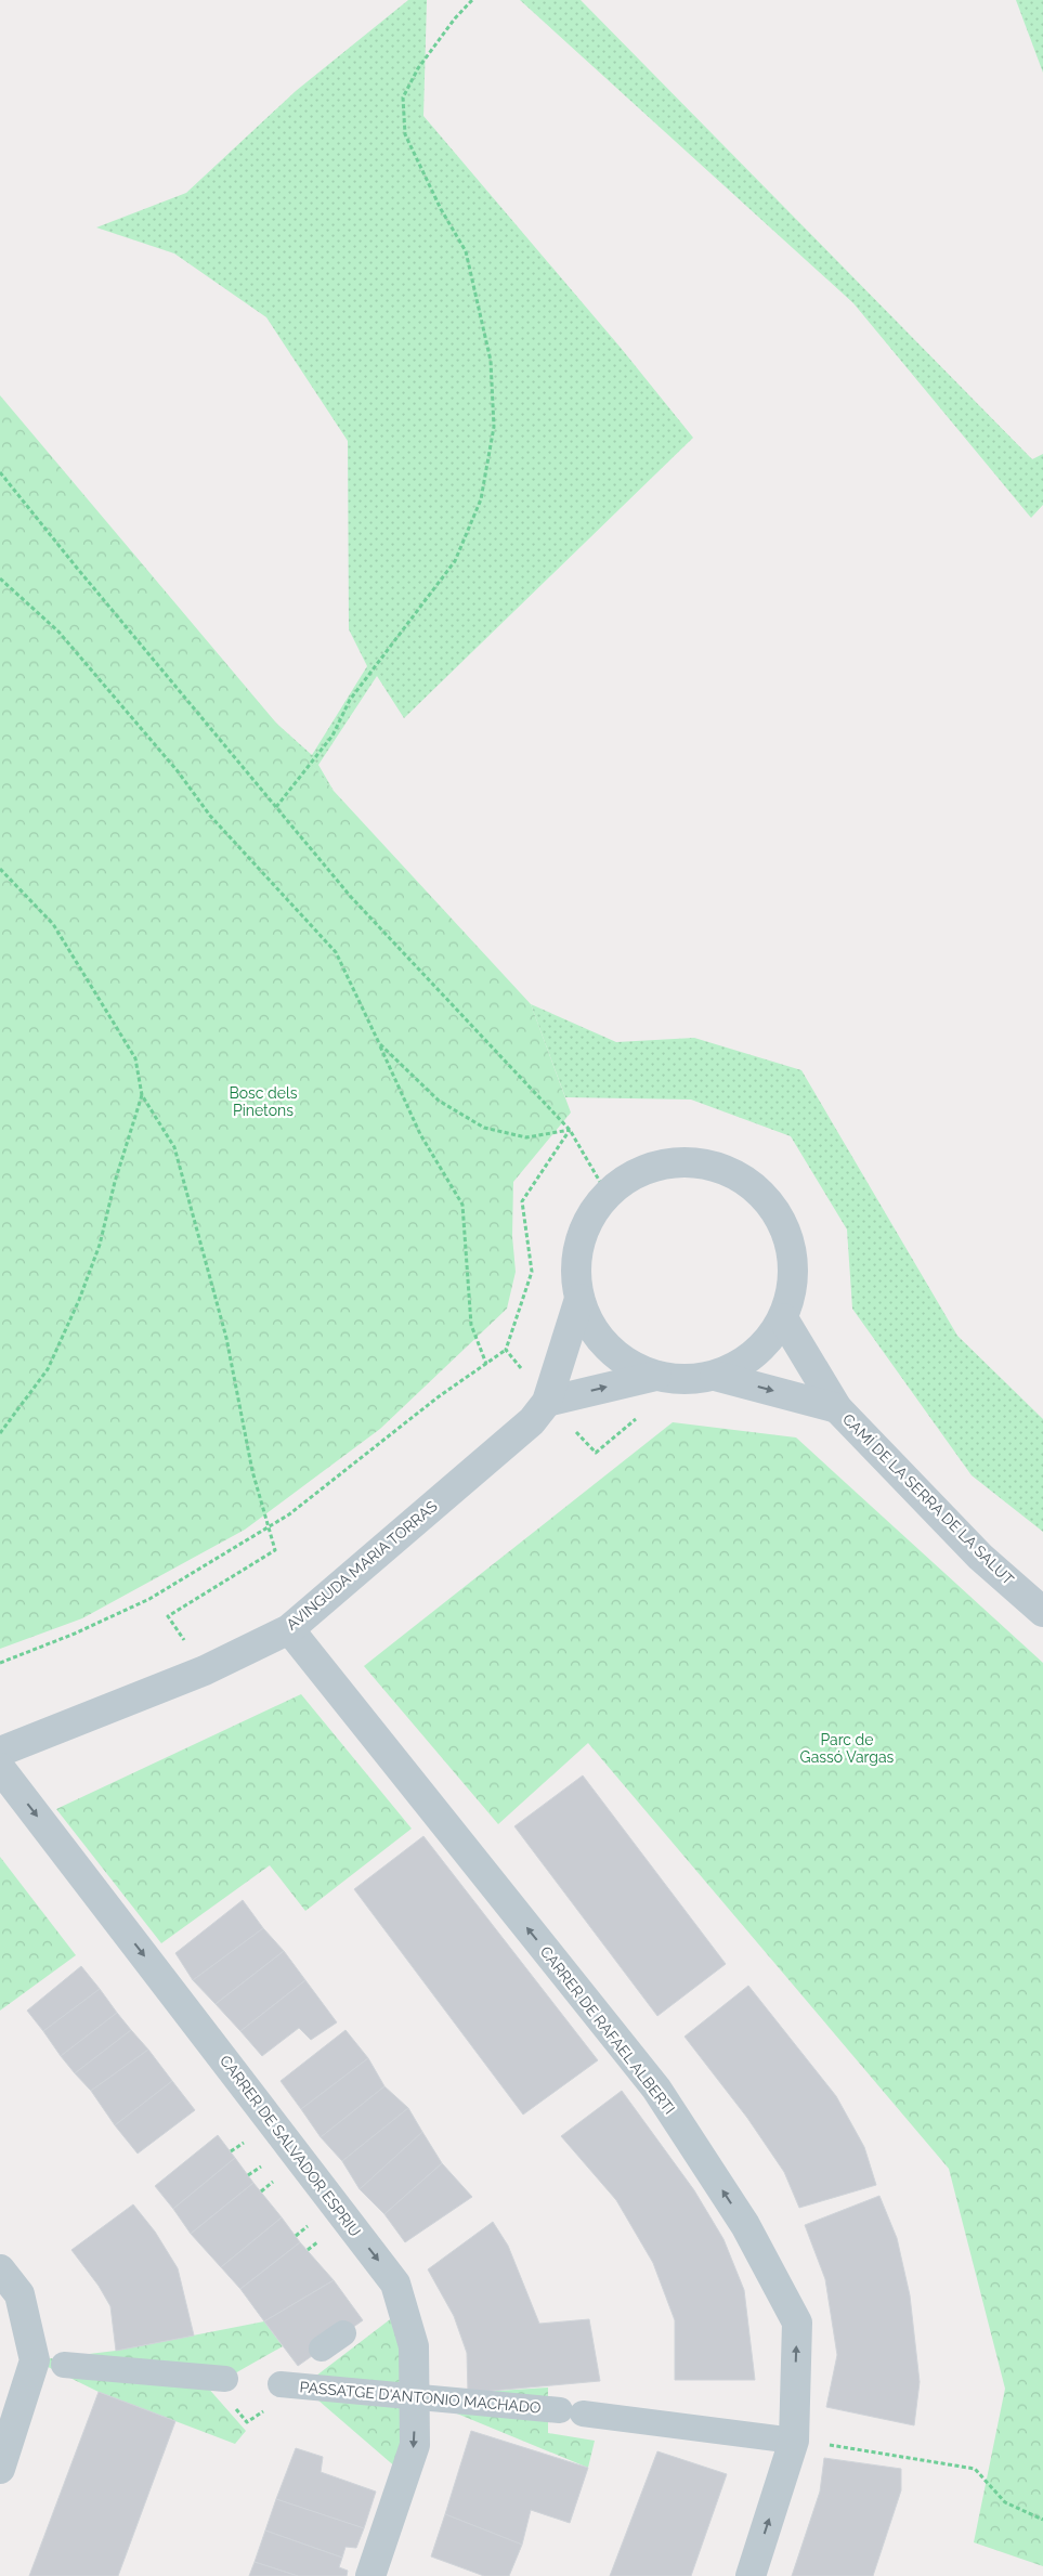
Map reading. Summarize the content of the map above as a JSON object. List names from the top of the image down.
{
  "streets": {
    "street": [
      "CAMÍ DE LA SERRA DE LA SALUT",
      "AVINGUDA MARIA TORRAS",
      "CARRER DE RAFAEL ALBERTI",
      "CARRER DE SALVADOR ESPRIU",
      "PASSATGE D'ANTONIO MACHADO"
    ]
  },
  "crossings": [
    ["AVINGUDA MARIA TORRAS", "CARRER DE RAFAEL ALBERTI"],
    ["CARRER DE SALVADOR ESPRIU", "PASSATGE D'ANTONIO MACHADO"]
  ],
  "one_way": ["CARRER DE RAFAEL ALBERTI", "CARRER DE SALVADOR ESPRIU"],
  "parks": ["Bosc dels Pinetons", "Parc de Gassó Vargas"]
}
